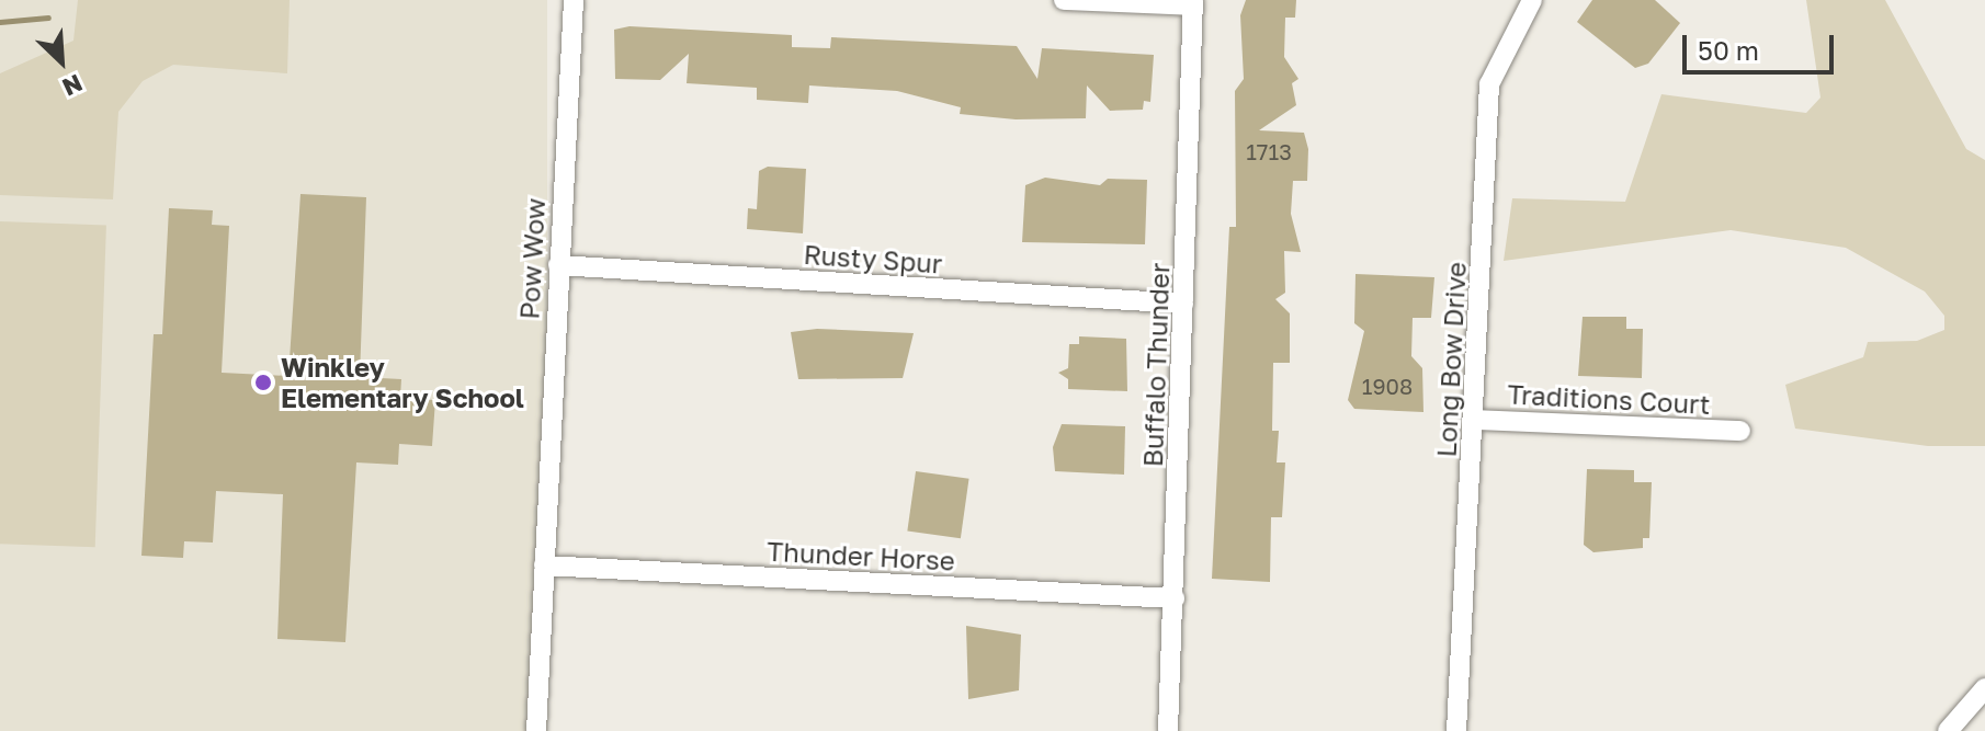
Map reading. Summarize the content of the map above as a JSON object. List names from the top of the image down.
{
  "streets": {
    "street": [
      "Pow Wow",
      "Rusty Spur",
      "Long Bow Drive",
      "Buffalo Thunder",
      "Traditions Court",
      "Thunder Horse"
    ]
  },
  "crossings": [
    ["Pow Wow", "Rusty Spur"],
    ["Pow Wow", "Thunder Horse"],
    ["Rusty Spur", "Buffalo Thunder"],
    ["Long Bow Drive", "Traditions Court"],
    ["Buffalo Thunder", "Thunder Horse"]
  ],
  "places": ["Winkley Elementary School"],
  "house_numbers": ["1713", "1908"],
  "scale_bar": "50 m",
  "north": "bottom right"
}
